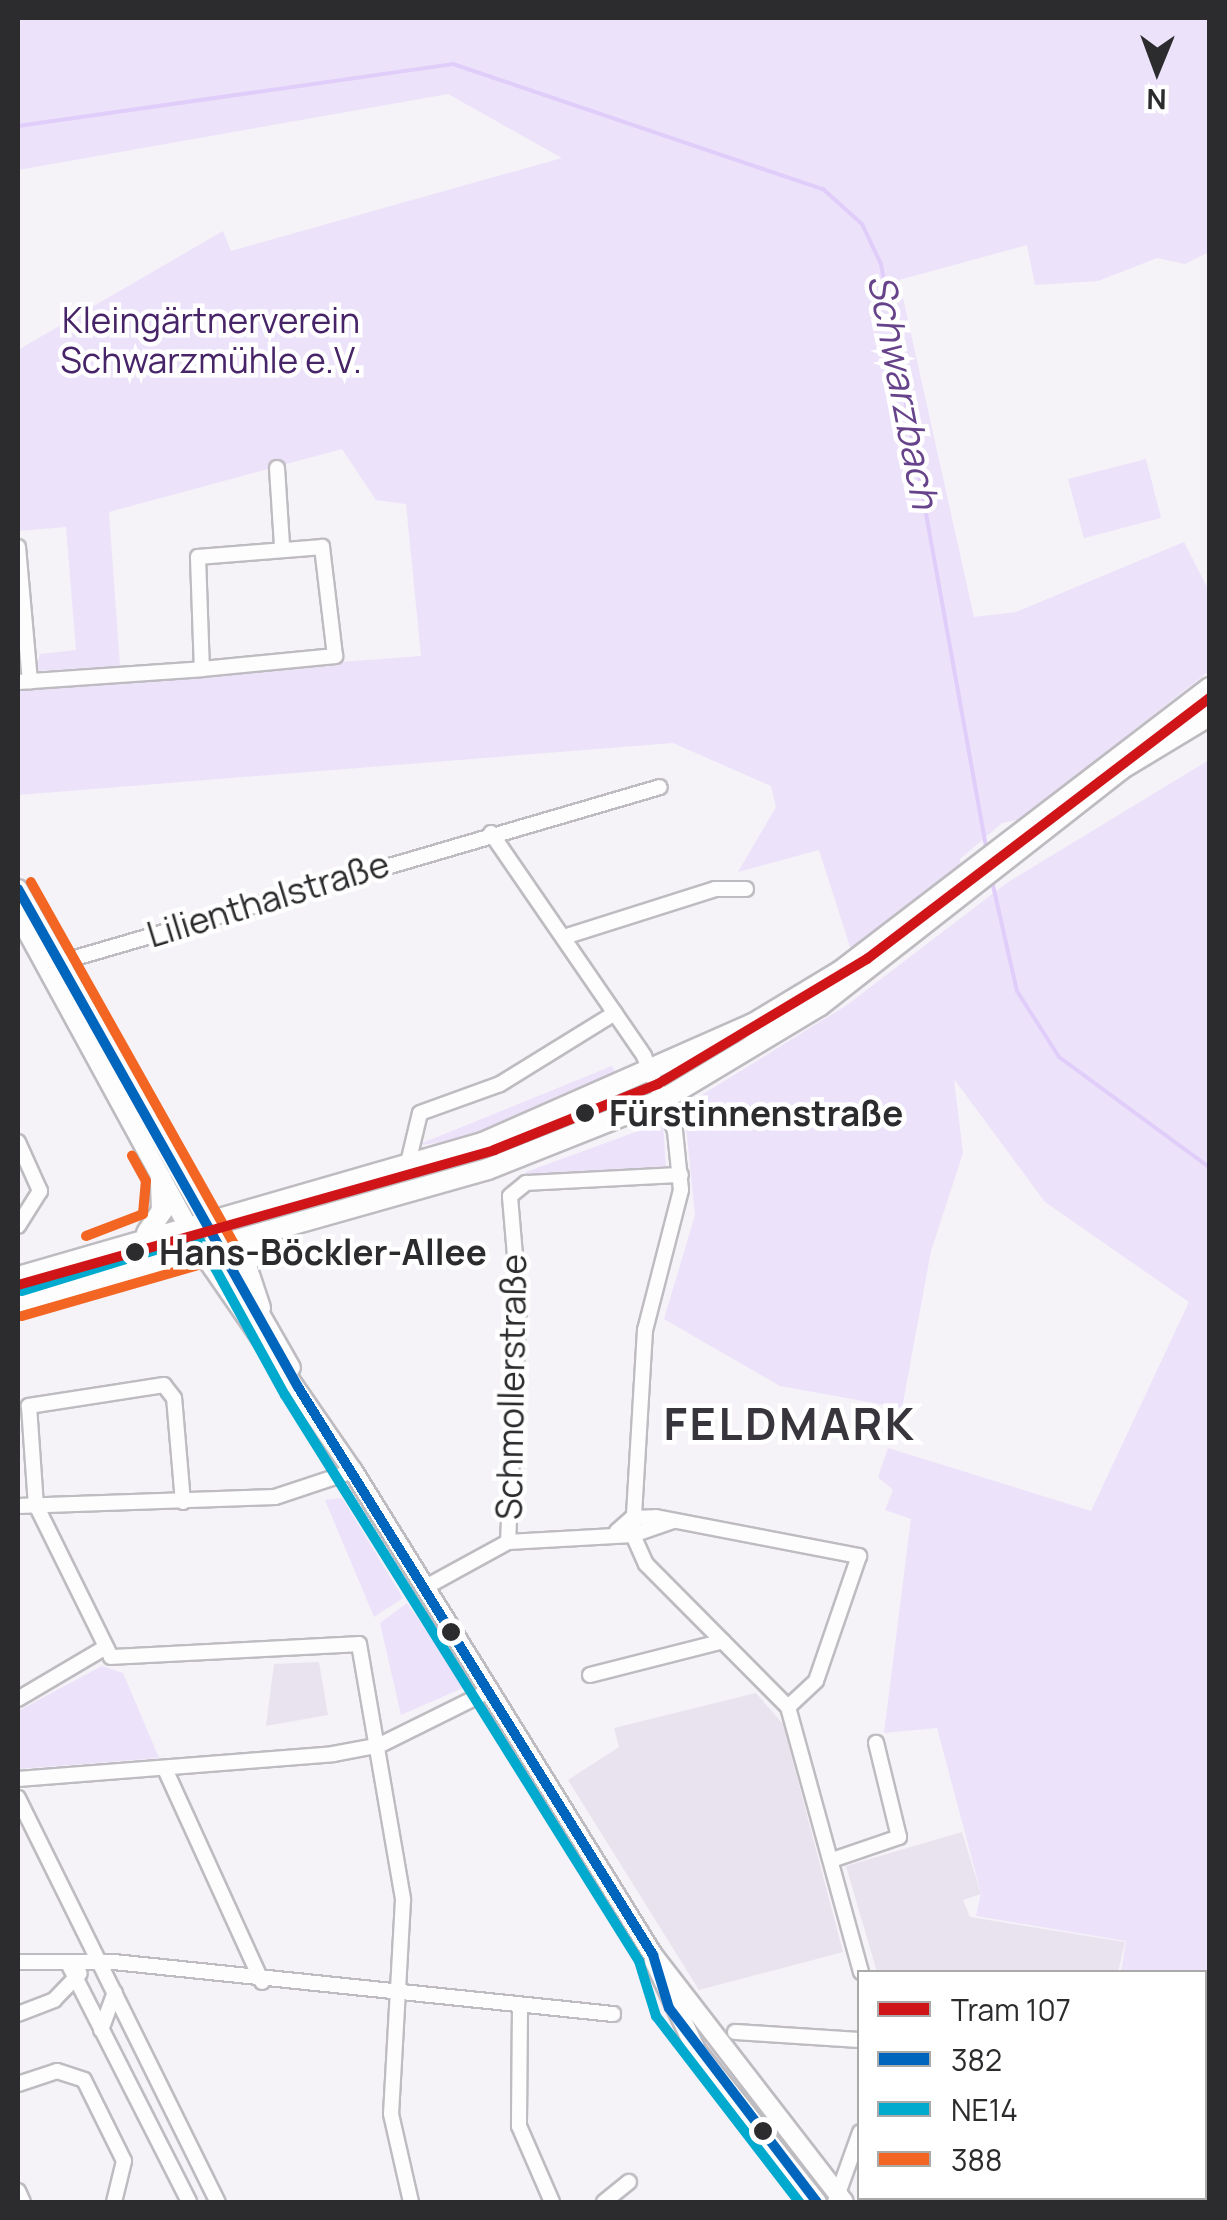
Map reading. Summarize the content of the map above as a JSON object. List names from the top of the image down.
{
  "streets": {
    "street": ["Lilienthalstraße", "Schmollerstraße"]
  },
  "districts": ["FELDMARK"],
  "water": ["Schwarzbach"],
  "parks": ["Kleingärtnerverein Schwarzmühle e.V."],
  "places": ["Fürstinnenstraße", "Hans-Böckler-Allee"],
  "lines": [
    "tram line 107",
    "transit line 388",
    "transit line 382",
    "transit line NE14"
  ],
  "legend": [
    "Tram 107",
    "382",
    "NE14",
    "388"
  ],
  "north": "bottom"
}
